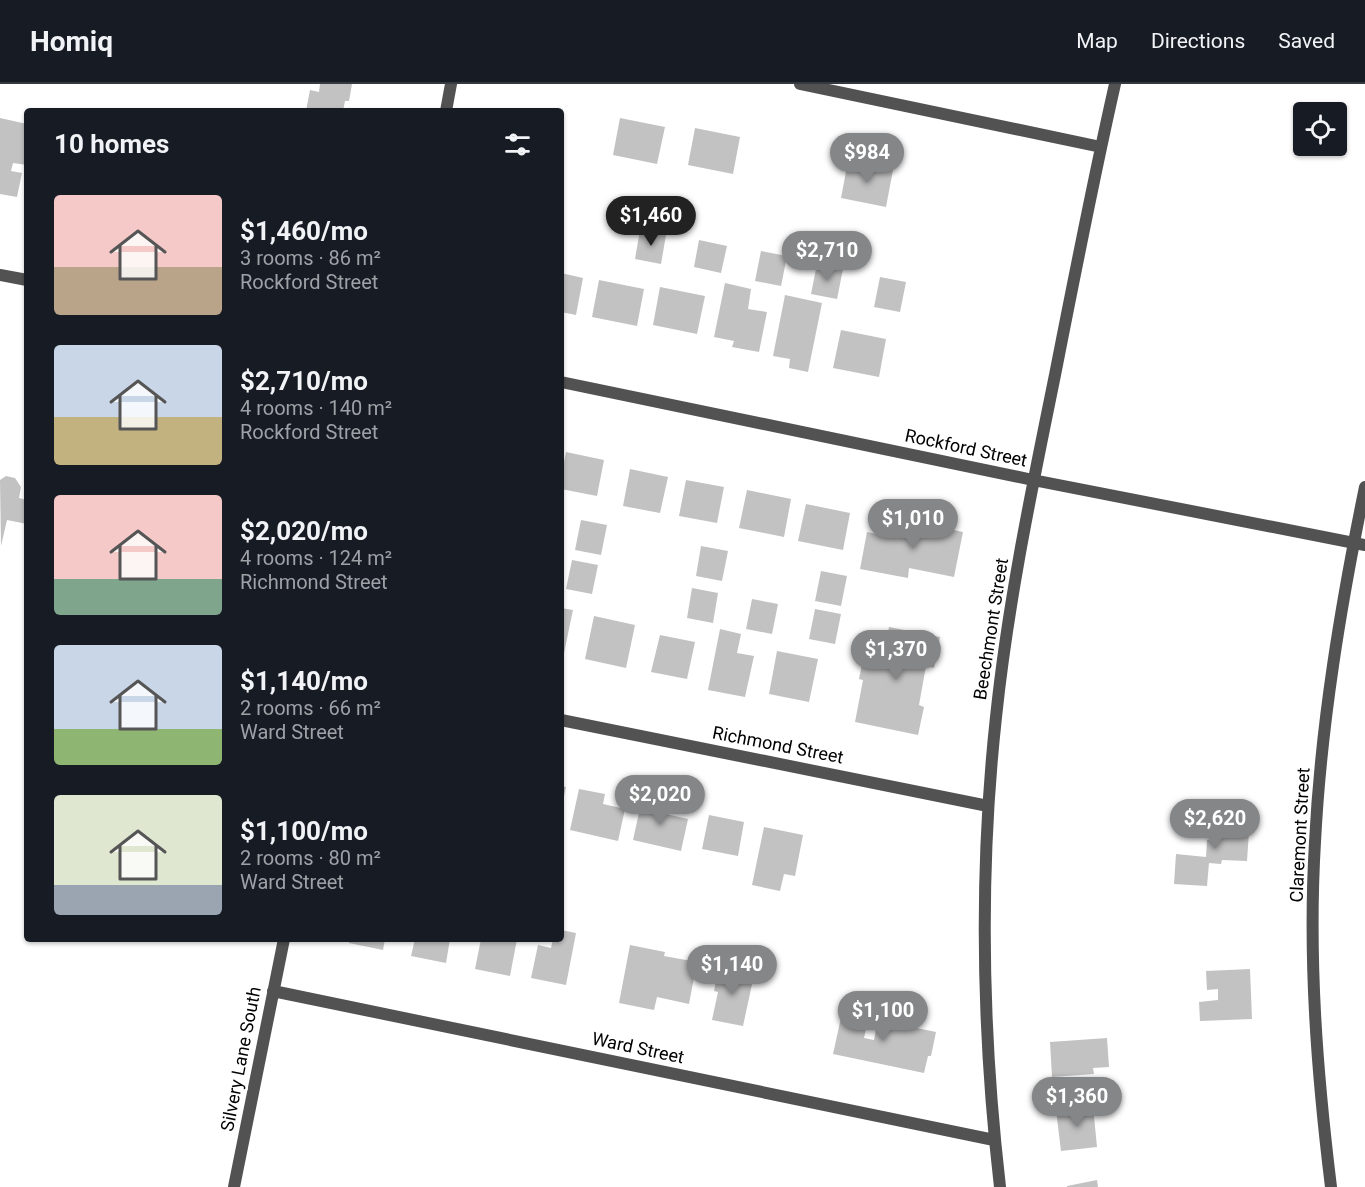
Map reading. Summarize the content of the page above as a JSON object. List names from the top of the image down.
{
  "streets": {
    "street": [
      "Rockford Street",
      "Beechmont Street",
      "Richmond Street",
      "Claremont Street",
      "Ward Street",
      "Silvery Lane South"
    ]
  },
  "crossings": [
    ["Rockford Street", "Beechmont Street"],
    ["Rockford Street", "Claremont Street"],
    ["Beechmont Street", "Richmond Street"],
    ["Beechmont Street", "Ward Street"],
    ["Ward Street", "Silvery Lane South"]
  ],
  "page": {
    "header": "Homiq",
    "nav": ["Map", "Directions", "Saved"],
    "heading": "10 homes",
    "price": [
      "$984",
      "$1,460",
      "$2,710",
      "$1,010",
      "$1,370",
      "$2,020",
      "$2,620",
      "$1,140",
      "$1,100",
      "$1,360"
    ],
    "list": [
      {
        "name": "$1,460/mo",
        "note": "3 rooms · 86 m² · Rockford Street"
      },
      {
        "name": "$2,710/mo",
        "note": "4 rooms · 140 m² · Rockford Street"
      },
      {
        "name": "$2,020/mo",
        "note": "4 rooms · 124 m² · Richmond Street"
      },
      {
        "name": "$1,140/mo",
        "note": "2 rooms · 66 m² · Ward Street"
      },
      {
        "name": "$1,100/mo",
        "note": "2 rooms · 80 m² · Ward Street"
      }
    ]
  }
}
